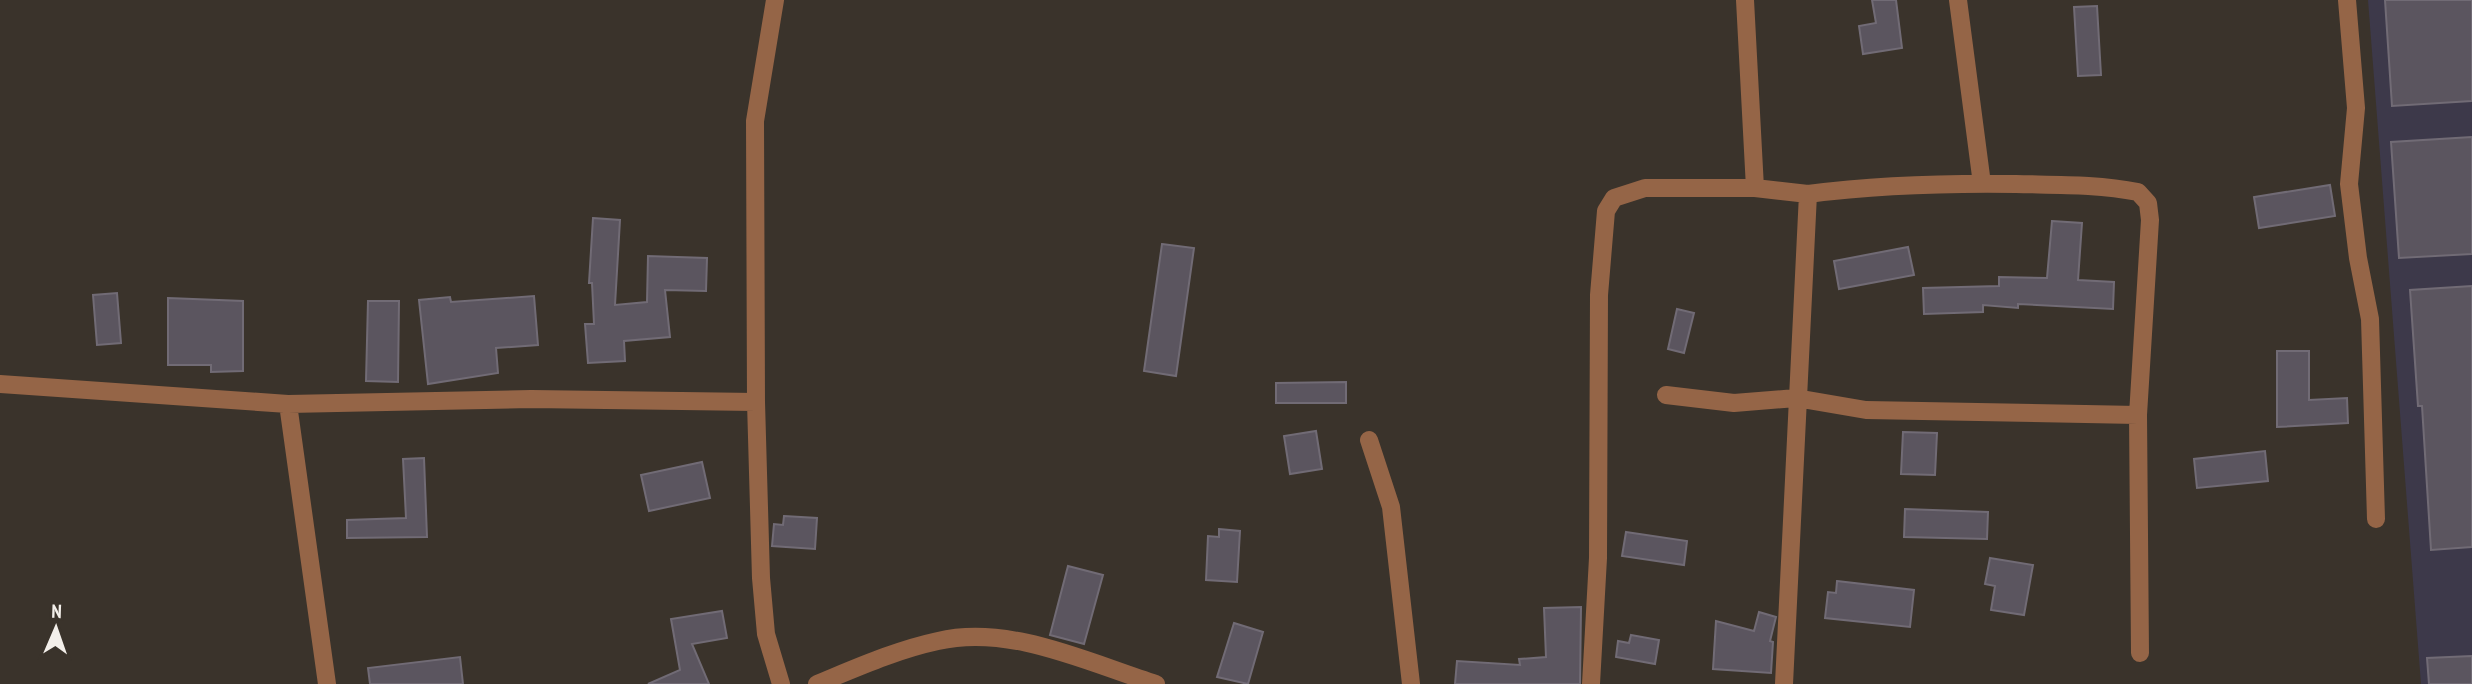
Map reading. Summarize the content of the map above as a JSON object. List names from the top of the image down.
{
  "north": "top"
}
